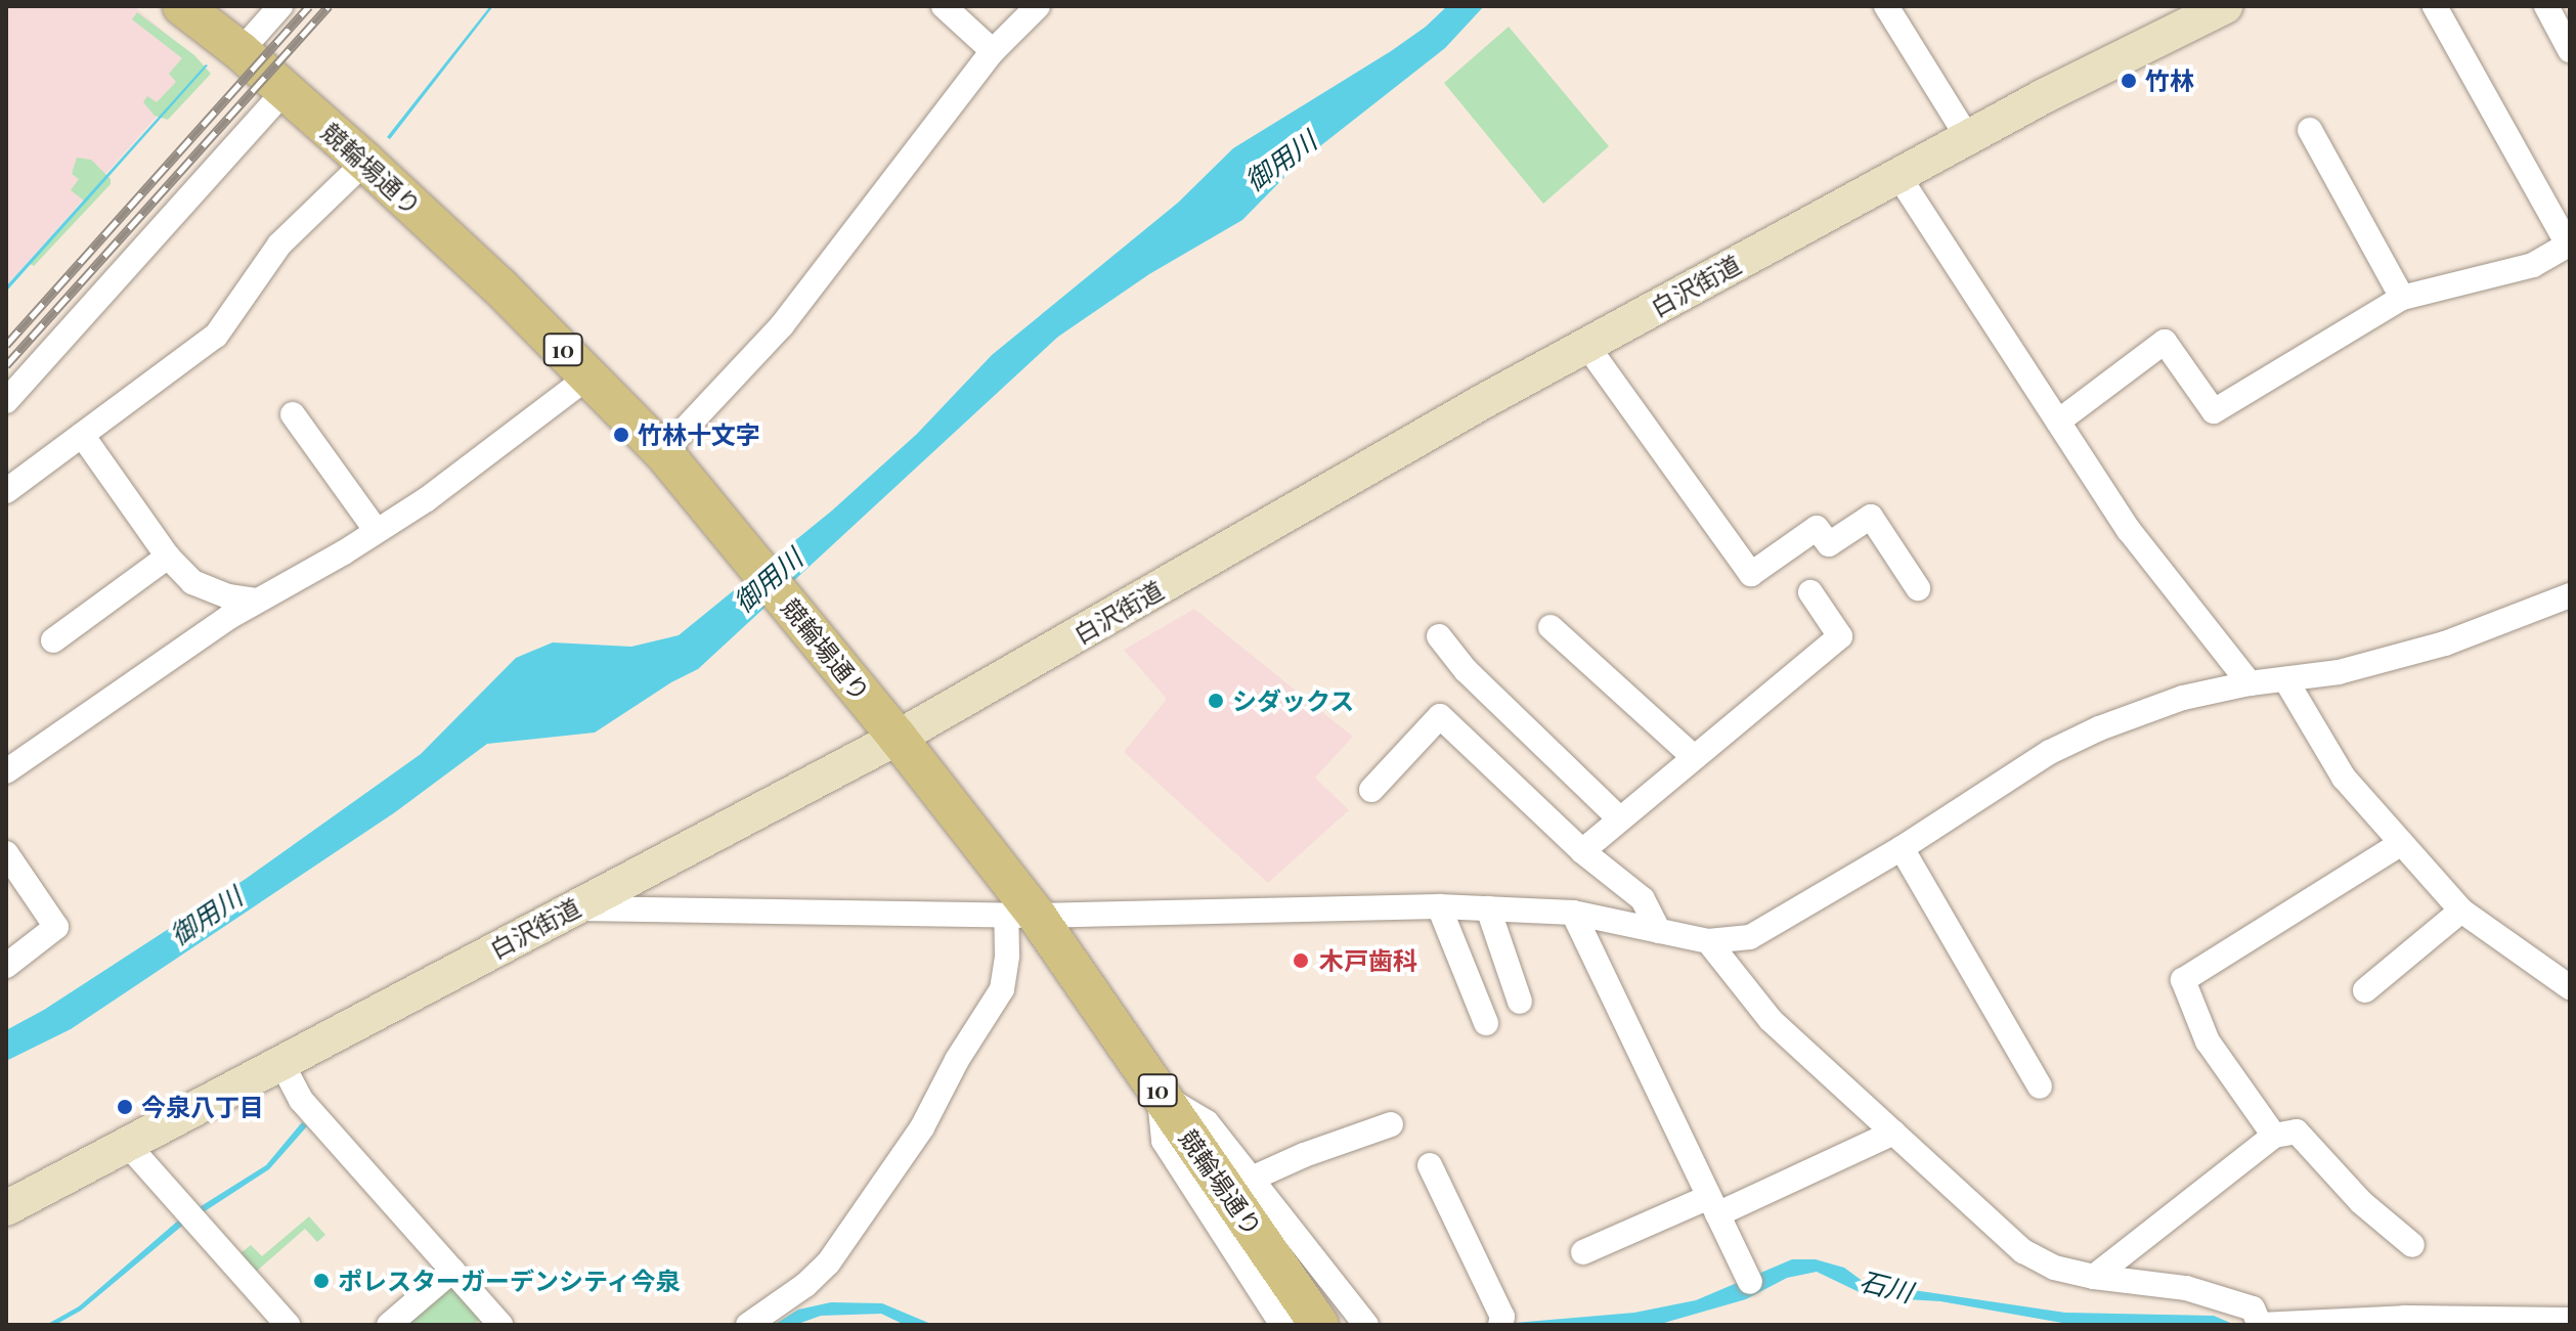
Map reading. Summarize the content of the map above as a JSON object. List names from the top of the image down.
{
  "streets": {
    "main road": ["競輪場通り", "白沢街道", "10"]
  },
  "crossings": [
    ["競輪場通り", "白沢街道"]
  ],
  "water": ["御用川", "石川"],
  "places": [
    "竹林",
    "竹林十文字",
    "シダックス",
    "木戸歯科",
    "今泉八丁目",
    "ポレスターガーデンシティ今泉"
  ]
}
